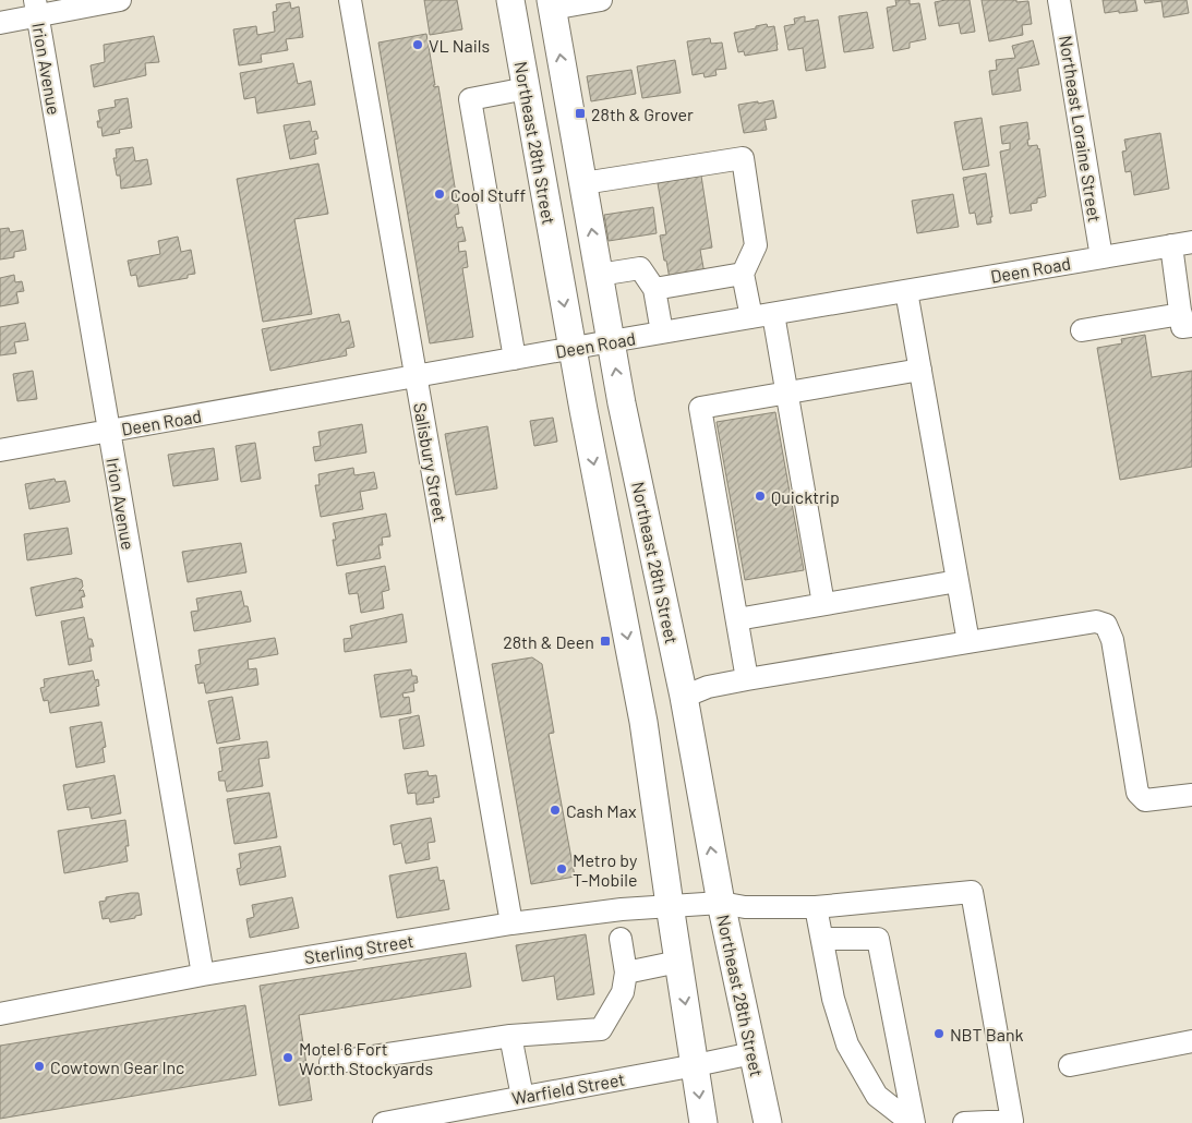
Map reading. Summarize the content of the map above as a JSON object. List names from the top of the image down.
{
  "streets": {
    "main road": ["Northeast 28th Street"],
    "street": [
      "Irion Avenue",
      "Northeast Loraine Street",
      "Deen Road",
      "Salisbury Street",
      "Sterling Street",
      "Warfield Street"
    ]
  },
  "crossings": [
    ["Irion Avenue", "Deen Road"],
    ["Irion Avenue", "Sterling Street"],
    ["Northeast Loraine Street", "Deen Road"],
    ["Northeast 28th Street", "Deen Road"],
    ["Northeast 28th Street", "Sterling Street"],
    ["Northeast 28th Street", "Warfield Street"],
    ["Deen Road", "Salisbury Street"],
    ["Salisbury Street", "Sterling Street"]
  ],
  "places": {
    "other": [
      "VL Nails",
      "Cool Stuff",
      "Quicktrip",
      "Cash Max",
      "Metro by T-Mobile",
      "NBT Bank",
      "Motel 6 Fort Worth Stockyards",
      "Cowtown Gear Inc"
    ],
    "transit": ["28th & Grover", "28th & Deen"]
  }
}
